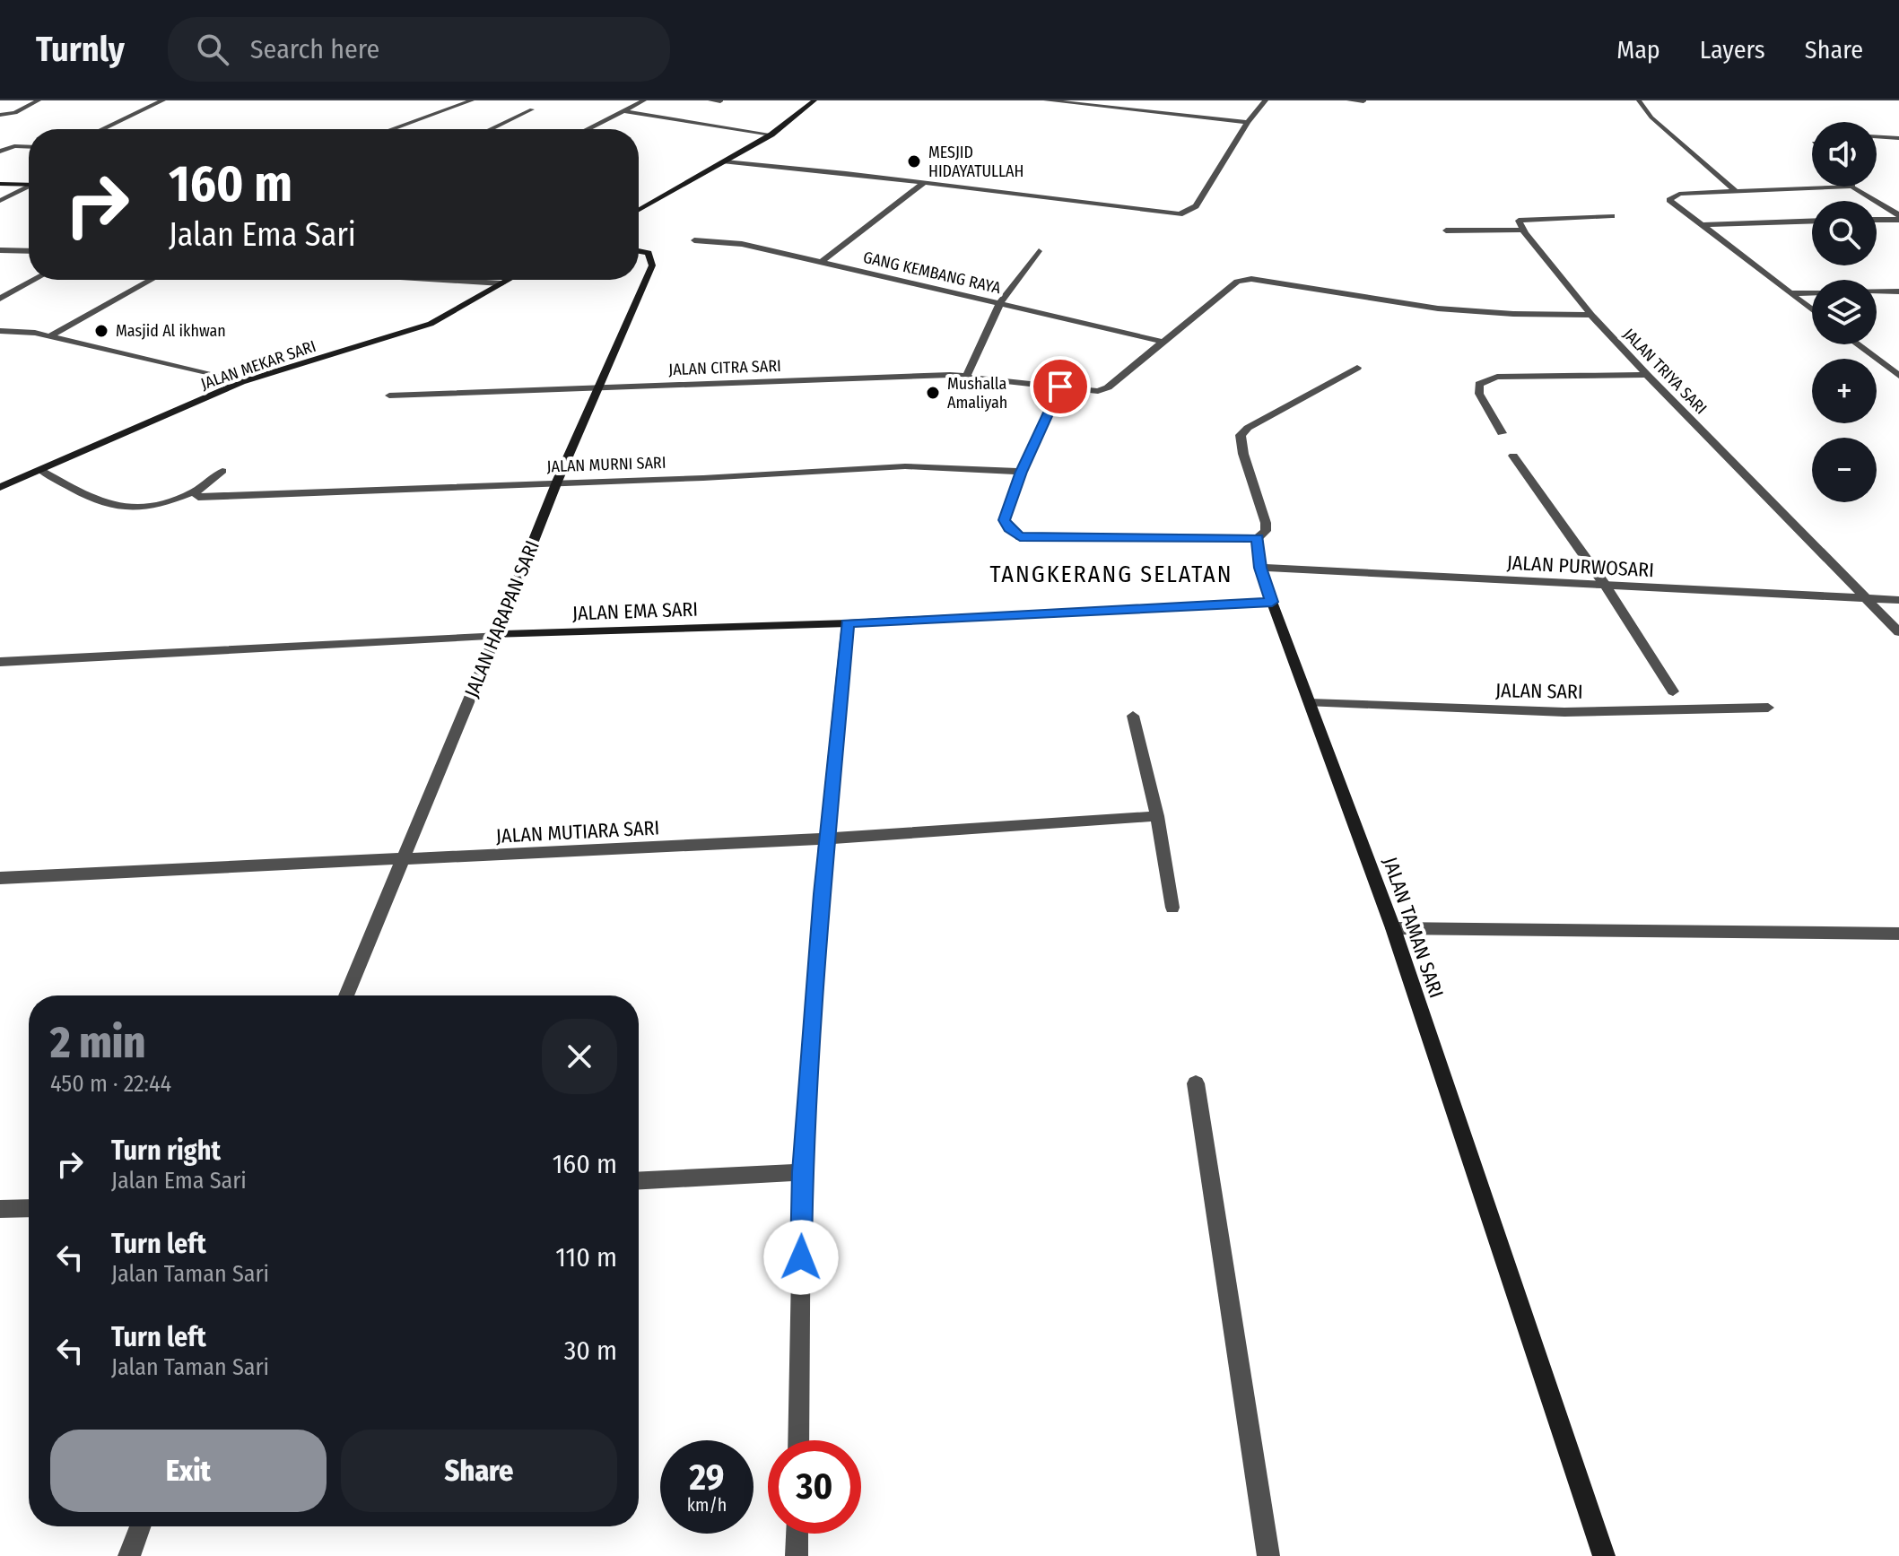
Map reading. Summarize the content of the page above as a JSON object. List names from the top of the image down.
{
  "streets": {
    "street": [
      "GANG KEMBANG RAYA",
      "JALAN MEKAR SARI",
      "JALAN CITRA SARI",
      "JALAN TRIYA SARI",
      "JALAN MURNI SARI",
      "JALAN PURWOSARI",
      "JALAN EMA SARI",
      "JALAN HARAPAN SARI",
      "JALAN SARI",
      "JALAN MUTIARA SARI",
      "JALAN TAMAN SARI"
    ]
  },
  "crossings": [
    ["GANG KEMBANG RAYA", "JALAN CITRA SARI"],
    ["JALAN CITRA SARI", "JALAN HARAPAN SARI"],
    ["JALAN TRIYA SARI", "JALAN PURWOSARI"],
    ["JALAN MURNI SARI", "JALAN HARAPAN SARI"],
    ["JALAN PURWOSARI", "JALAN TAMAN SARI"],
    ["JALAN EMA SARI", "JALAN HARAPAN SARI"],
    ["JALAN EMA SARI", "JALAN TAMAN SARI"],
    ["JALAN HARAPAN SARI", "JALAN MUTIARA SARI"],
    ["JALAN SARI", "JALAN TAMAN SARI"]
  ],
  "districts": ["TANGKERANG SELATAN"],
  "places": ["MESJID HIDAYATULLAH", "Masjid Al ikhwan", "Mushalla Amaliyah"],
  "page": {
    "header": "Turnly",
    "search": "Search here",
    "nav": ["Map", "Layers", "Share"],
    "map_buttons": ["+", "−"],
    "turn": ["160 m", "Jalan Ema Sari"],
    "heading": ["2 min", "450 m · 22:44"],
    "list": [
      {
        "name": "Turn right",
        "note": "Jalan Ema Sari",
        "value": "160 m"
      },
      {
        "name": "Turn left",
        "note": "Jalan Taman Sari",
        "value": "110 m"
      },
      {
        "name": "Turn left",
        "note": "Jalan Taman Sari",
        "value": "30 m"
      }
    ],
    "buttons": ["Exit", "Share"],
    "speed": "29 km/h",
    "limit": "30"
  }
}
